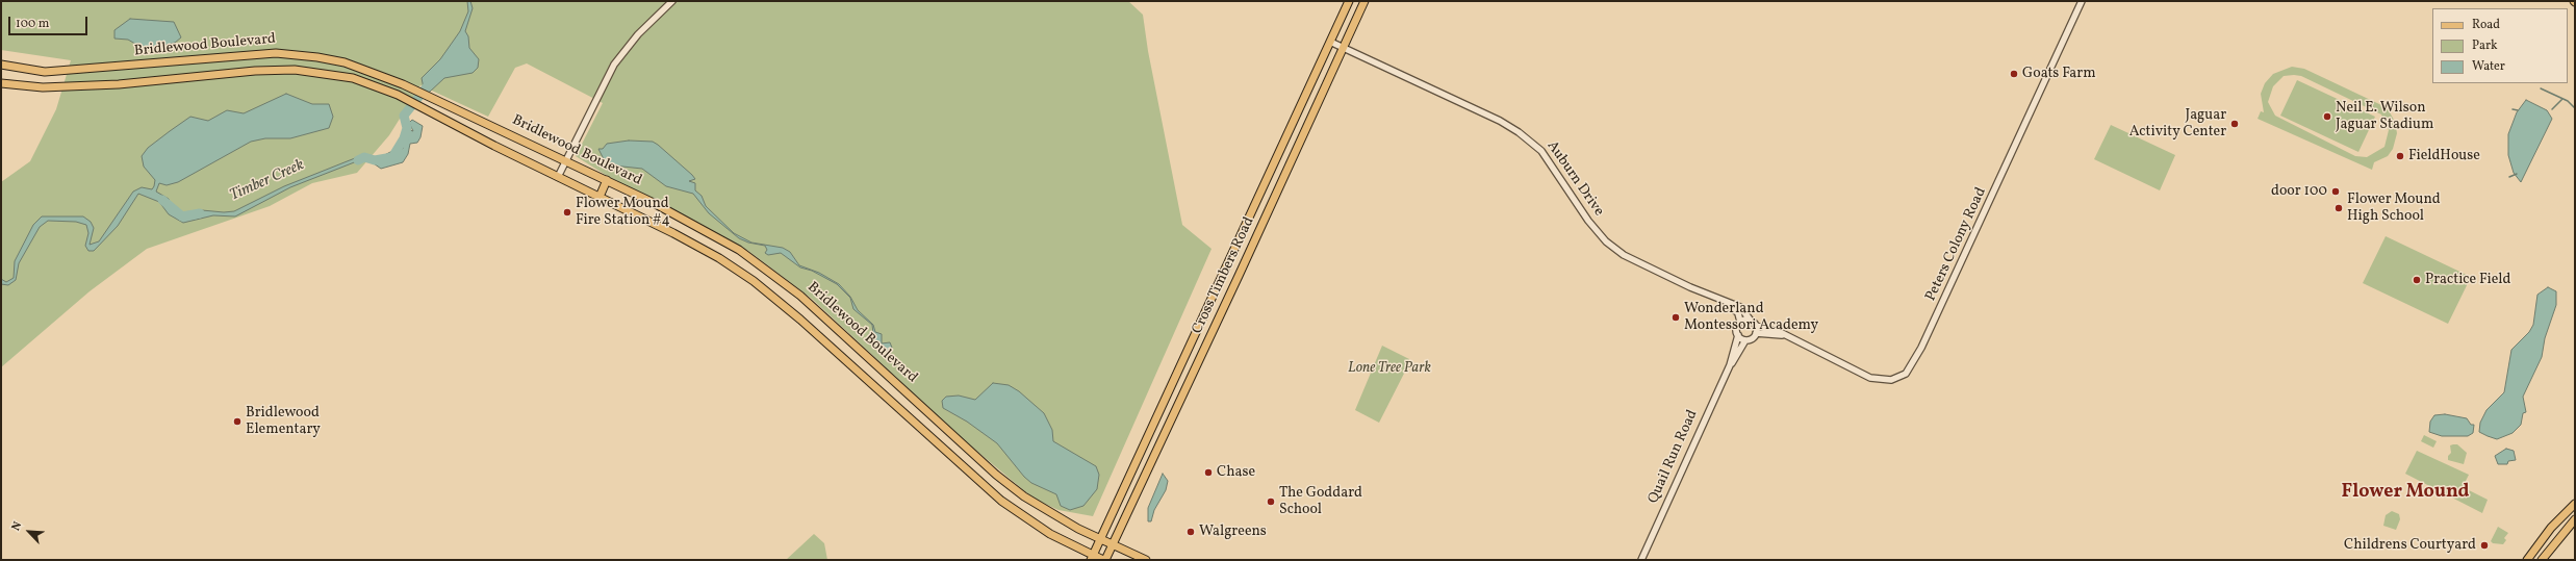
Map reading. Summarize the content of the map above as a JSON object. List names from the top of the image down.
{
  "streets": {
    "main road": ["Bridlewood Boulevard", "Cross Timbers Road"],
    "street": ["Auburn Drive", "Peters Colony Road", "Quail Run Road"]
  },
  "crossings": [
    ["Bridlewood Boulevard", "Cross Timbers Road"],
    ["Auburn Drive", "Peters Colony Road"],
    ["Auburn Drive", "Cross Timbers Road"],
    ["Auburn Drive", "Quail Run Road"],
    ["Peters Colony Road", "Quail Run Road"]
  ],
  "districts": ["Flower Mound"],
  "water": ["Timber Creek"],
  "parks": ["Lone Tree Park"],
  "places": [
    "Goats Farm",
    "Neil E. Wilson Jaguar Stadium",
    "Jaguar Activity Center",
    "FieldHouse",
    "door 100",
    "Flower Mound High School",
    "Flower Mound Fire Station #4",
    "Practice Field",
    "Wonderland Montessori Academy",
    "Bridlewood Elementary",
    "Chase",
    "The Goddard School",
    "Walgreens",
    "Childrens Courtyard"
  ],
  "legend": ["Road", "Park", "Water"],
  "scale_bar": "100 m",
  "north": "top left"
}
